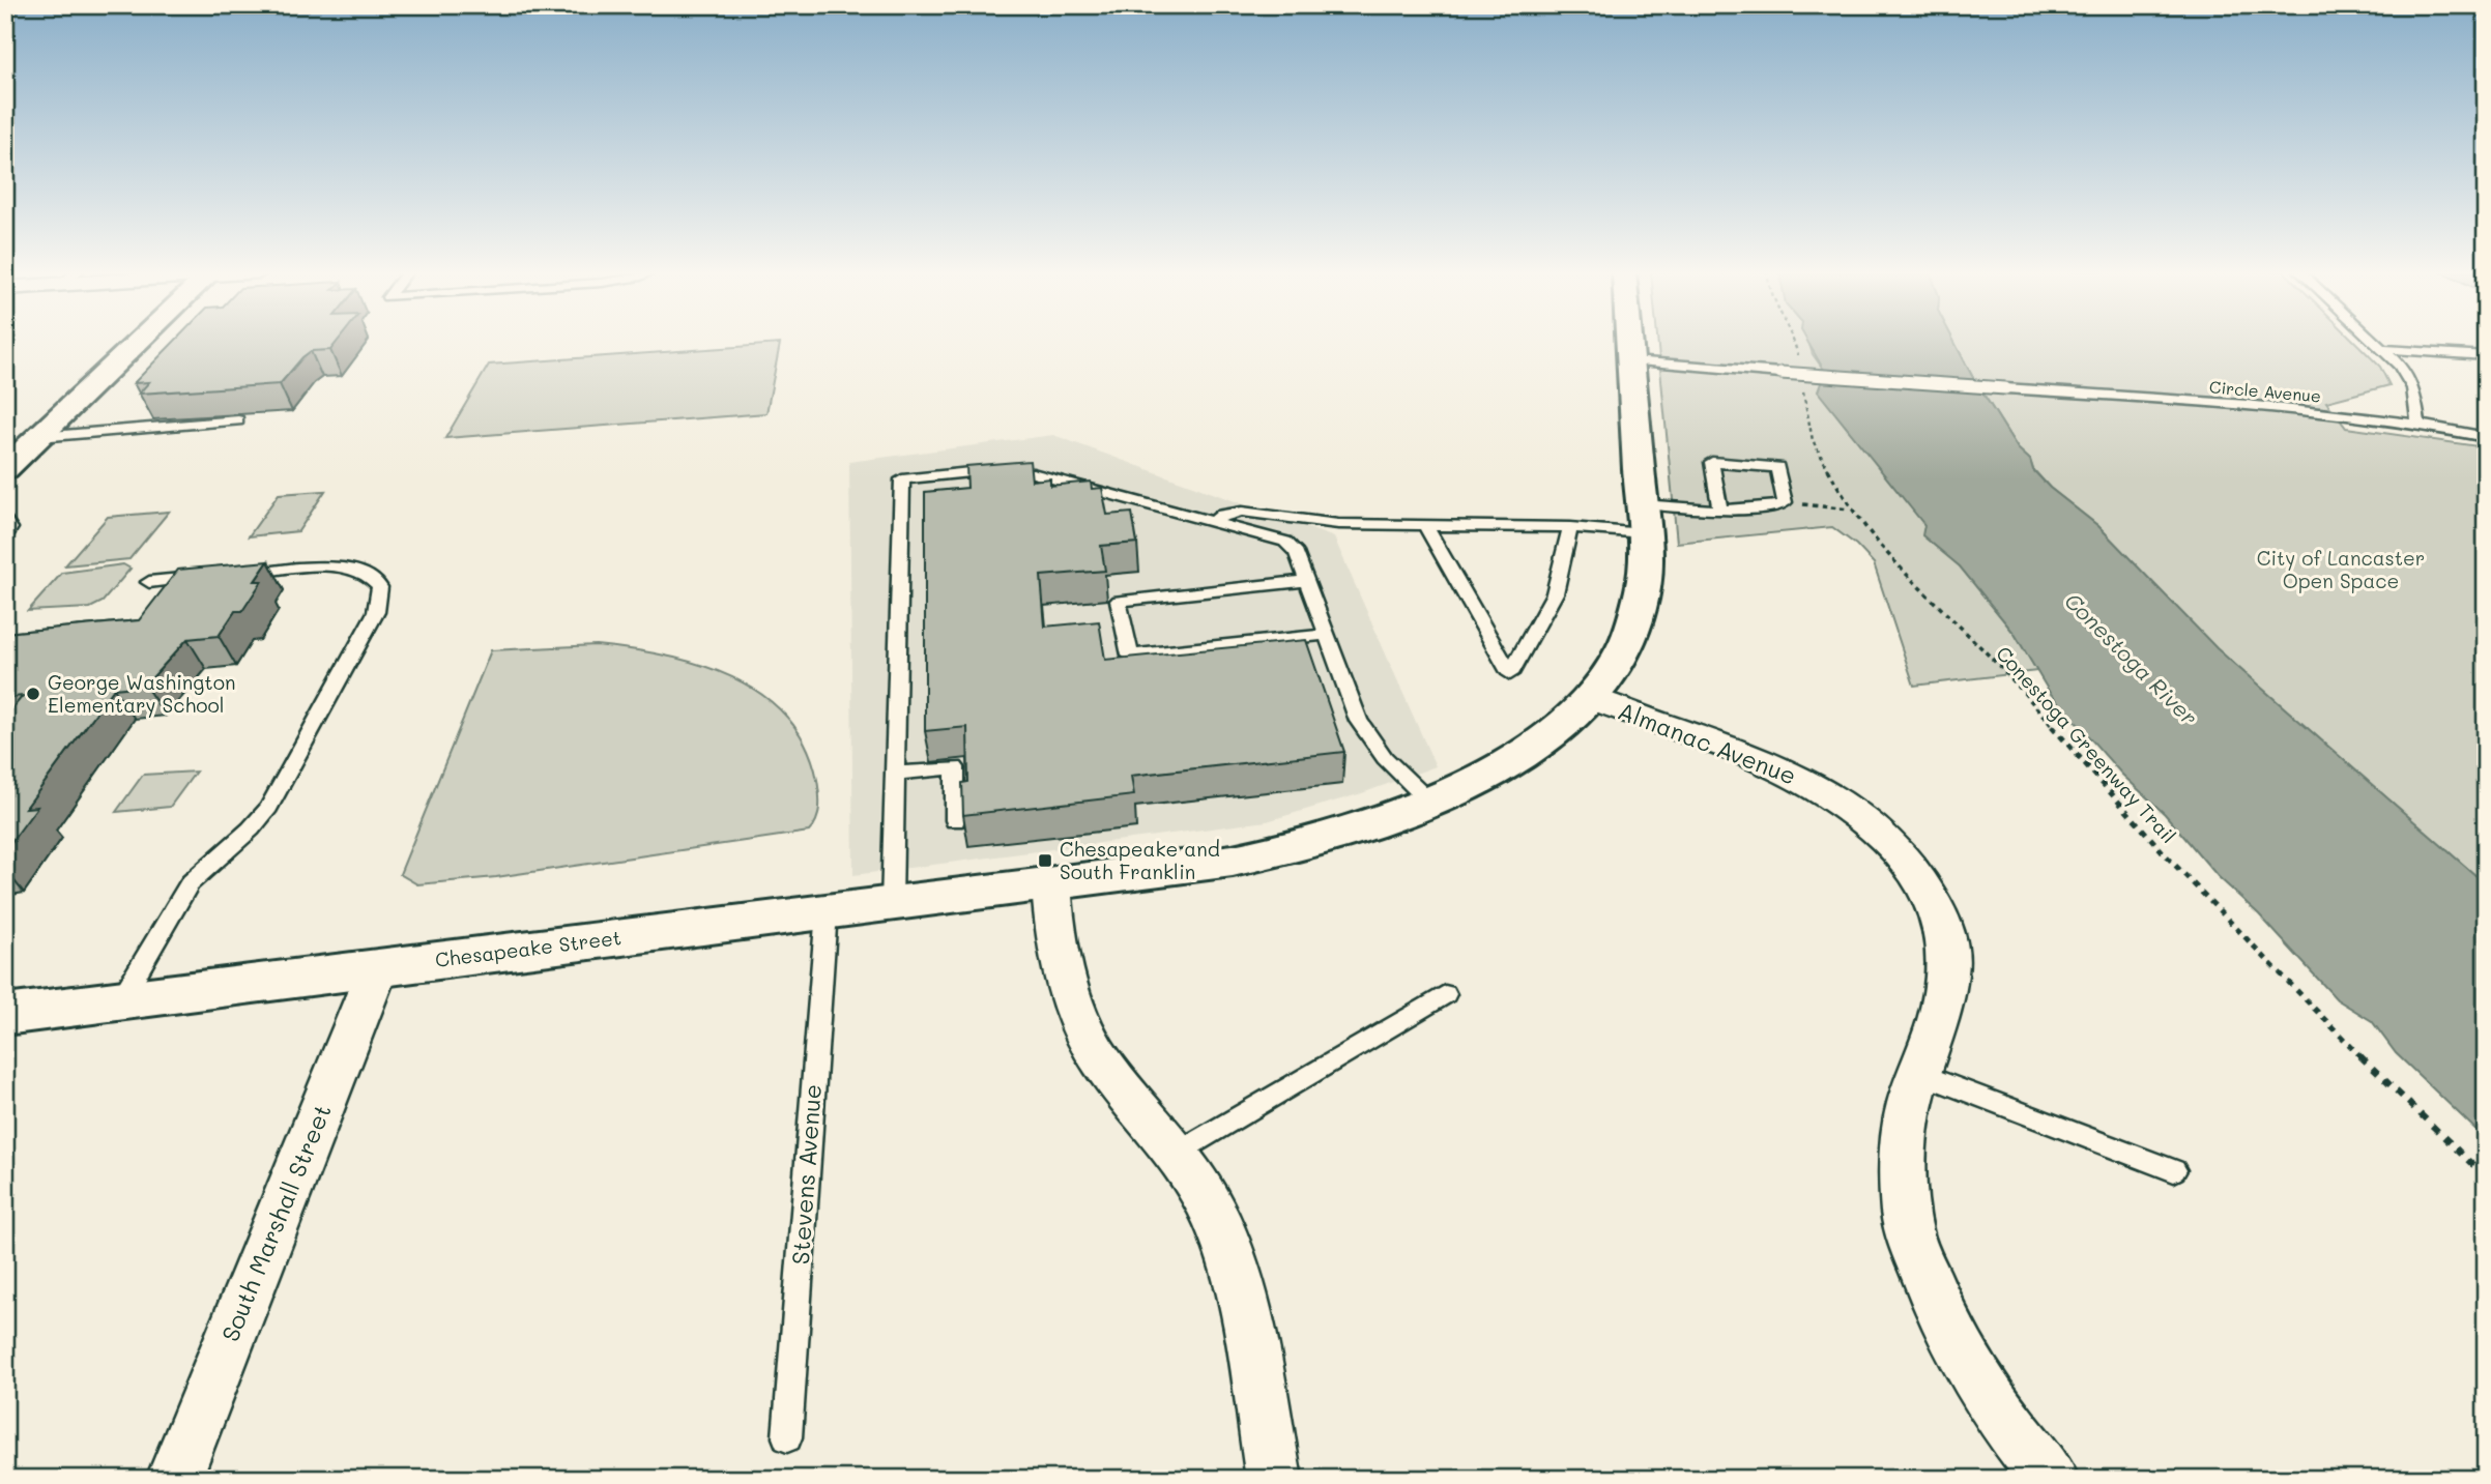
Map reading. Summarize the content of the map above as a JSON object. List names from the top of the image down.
{
  "streets": {
    "main road": ["Chesapeake Street"],
    "street": ["Almanac Avenue", "South Marshall Street"],
    "lane": ["Circle Avenue", "Stevens Avenue"],
    "path": ["Conestoga Greenway Trail"]
  },
  "crossings": [
    ["Circle Avenue", "Chesapeake Street"],
    ["Almanac Avenue", "Chesapeake Street"],
    ["Chesapeake Street", "Stevens Avenue"],
    ["Chesapeake Street", "South Marshall Street"]
  ],
  "water": ["Conestoga River"],
  "parks": ["City of Lancaster Open Space"],
  "places": {
    "other": ["George Washington Elementary School"],
    "transit": ["Chesapeake and South Franklin"]
  }
}
